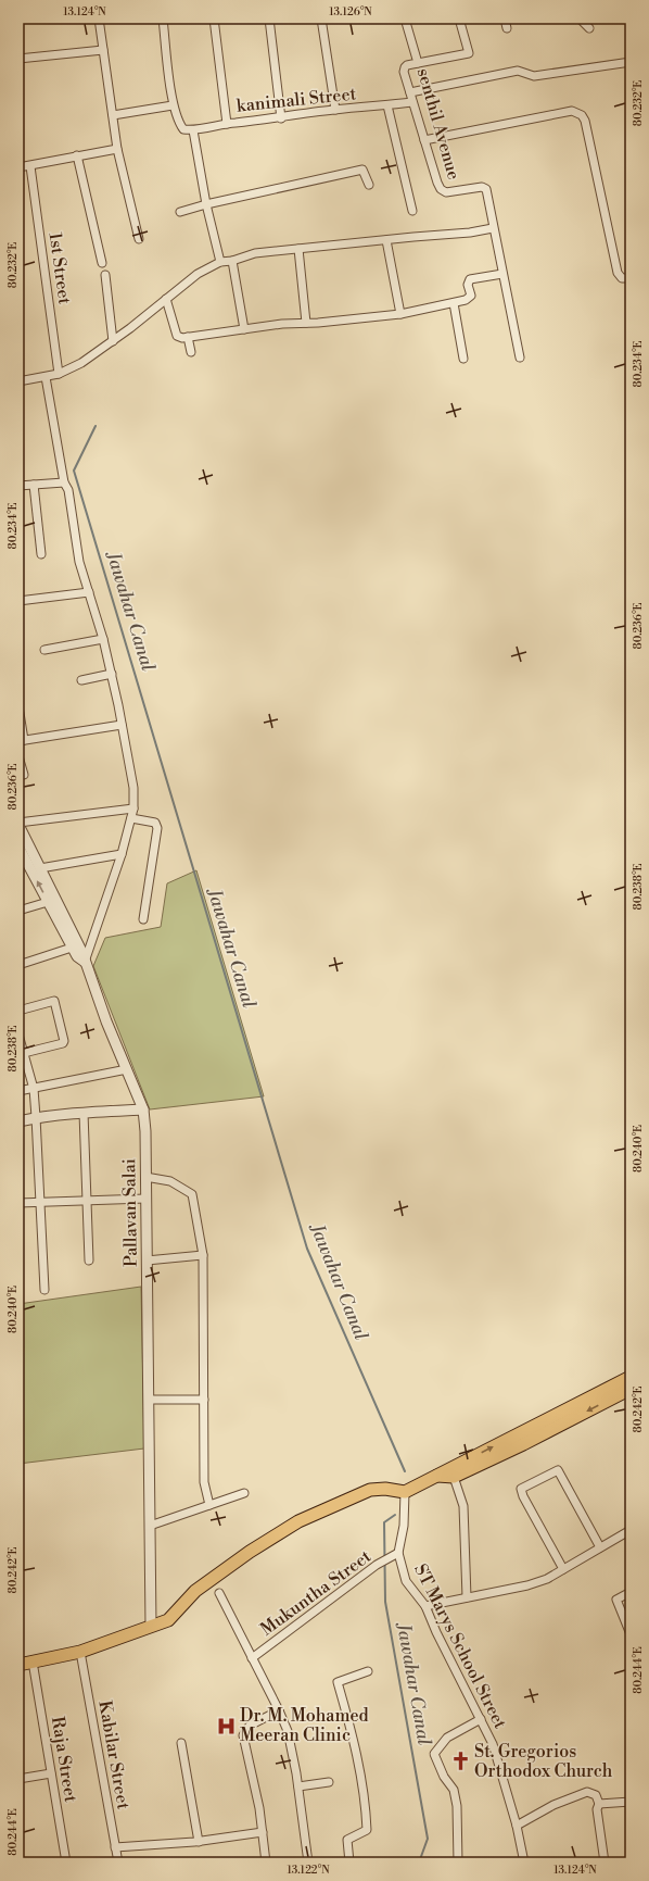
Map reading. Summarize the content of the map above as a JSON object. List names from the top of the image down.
{
  "streets": {
    "street": [
      "kanimali Street",
      "senthil Avenue",
      "1st Street",
      "Pallavan Salai",
      "Mukuntha Street",
      "ST Marys School Street",
      "Kabilar Street",
      "Raja Street"
    ]
  },
  "crossings": [
    ["kanimali Street", "senthil Avenue"],
    ["Mukuntha Street", "ST Marys School Street"]
  ],
  "water": ["Jawahar Canal"],
  "places": {
    "hospital": ["Dr. M. Mohamed Meeran Clinic"],
    "church": ["St. Gregorios Orthodox Church"]
  },
  "coordinates": [
    "13.124°N",
    "13.126°N",
    "80.232°E",
    "80.234°E",
    "80.236°E",
    "80.238°E",
    "80.240°E",
    "80.242°E",
    "80.244°E",
    "13.122°N"
  ]
}
